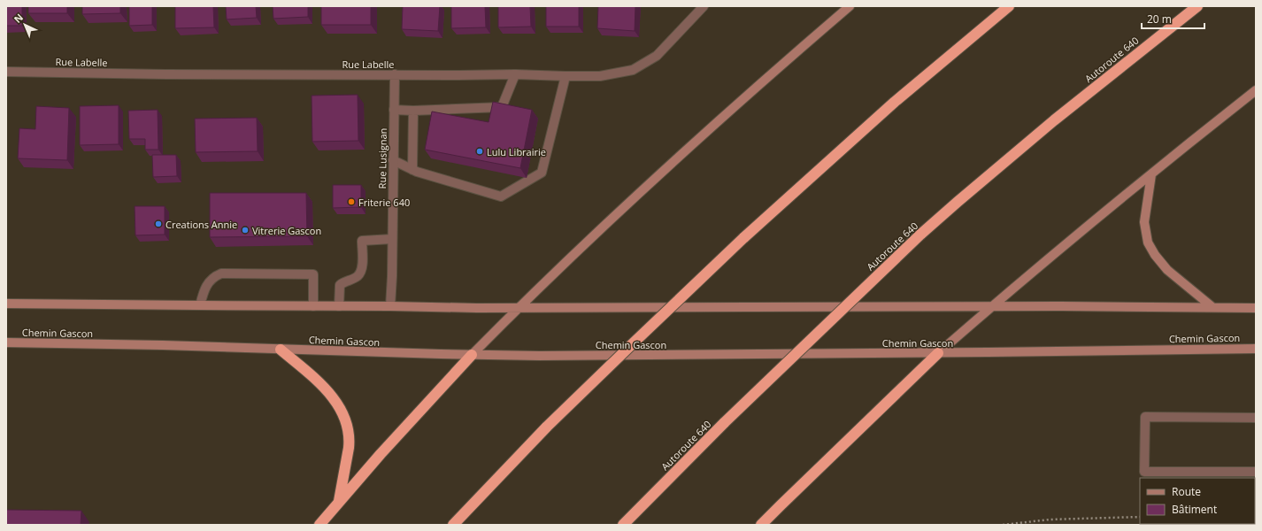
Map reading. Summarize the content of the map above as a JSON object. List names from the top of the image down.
{
  "streets": {
    "highway": ["Autoroute 640"],
    "main road": ["Chemin Gascon"],
    "street": ["Rue Labelle", "Rue Lusignan"]
  },
  "crossings": [
    ["Rue Labelle", "Rue Lusignan"]
  ],
  "places": [
    "Lulu Librairie",
    "Friterie 640",
    "Creations Annie",
    "Vitrerie Gascon"
  ],
  "legend": ["Route", "Bâtiment"],
  "scale_bar": "20 m",
  "north": "top left"
}
